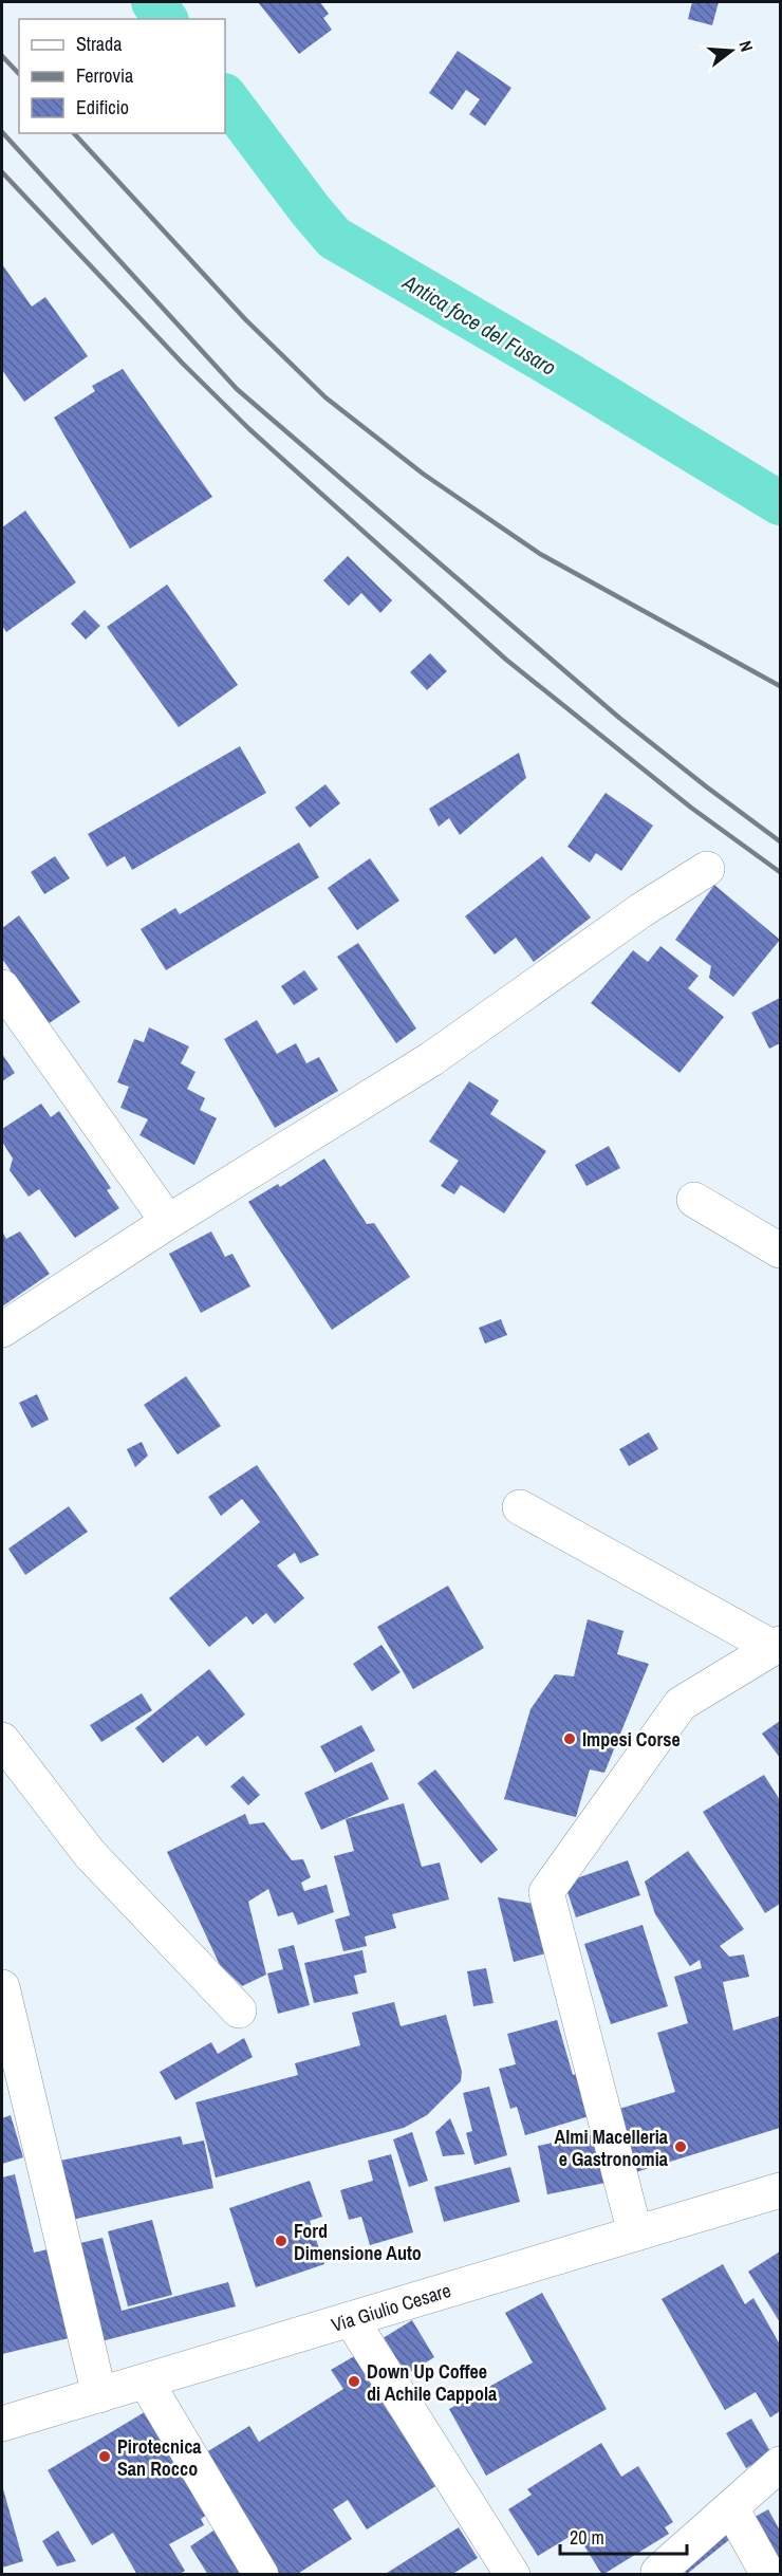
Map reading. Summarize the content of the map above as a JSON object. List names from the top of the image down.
{
  "streets": {
    "street": ["Via Giulio Cesare"]
  },
  "water": ["Antica foce del Fusaro"],
  "places": [
    "Impesi Corse",
    "Almi Macelleria e Gastronomia",
    "Ford Dimensione Auto",
    "Down Up Coffee di Achile Cappola",
    "Pirotecnica San Rocco"
  ],
  "legend": ["Strada", "Ferrovia", "Edificio"],
  "scale_bar": "20 m",
  "north": "right"
}
